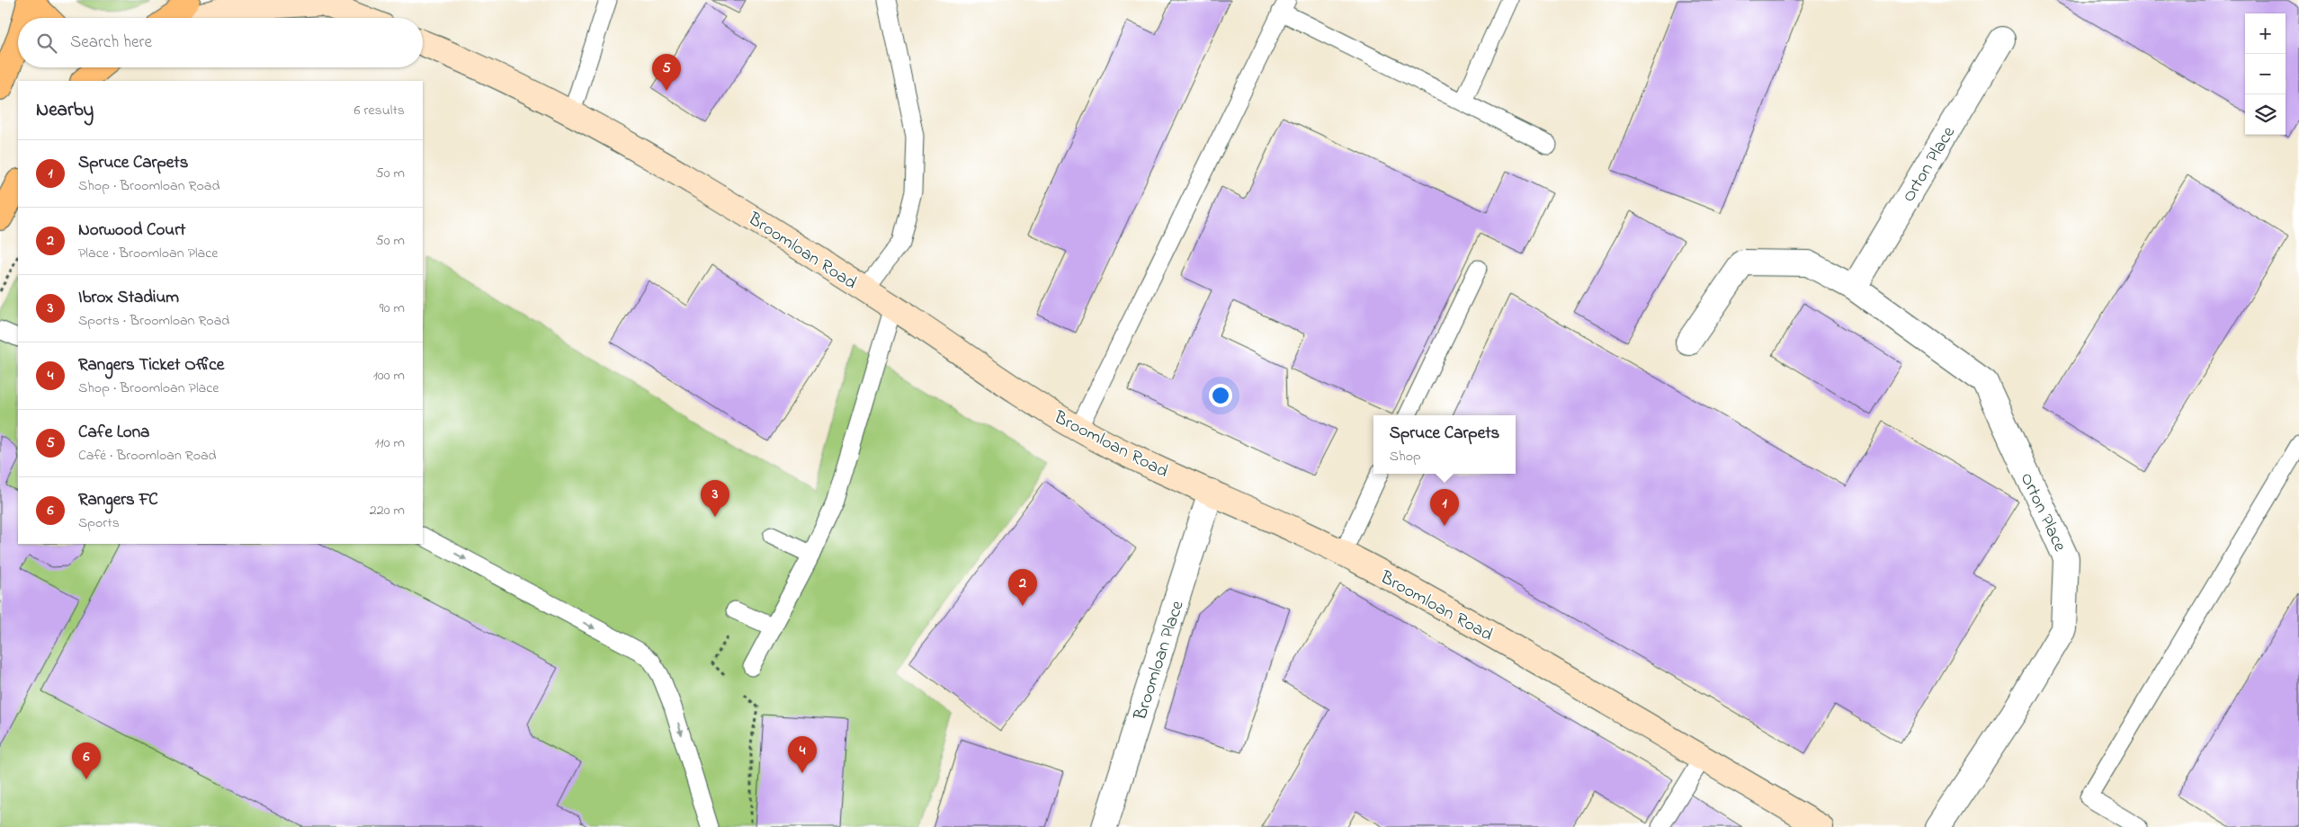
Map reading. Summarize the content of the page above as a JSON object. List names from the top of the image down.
{
  "streets": {
    "street": ["Orton Place", "Broomloan Road", "Broomloan Place"]
  },
  "crossings": [
    ["Broomloan Road", "Broomloan Place"]
  ],
  "page": {
    "map_buttons": ["+", "−"],
    "search": "Search here",
    "pins": [
      "5",
      "3",
      "1",
      "2",
      "4",
      "6"
    ],
    "heading": ["Nearby", "6 results"],
    "list": [
      {
        "mark": "1",
        "name": "Spruce Carpets",
        "note": "Shop · Broomloan Road",
        "value": "50 m"
      },
      {
        "mark": "2",
        "name": "Norwood Court",
        "note": "Place · Broomloan Place",
        "value": "50 m"
      },
      {
        "mark": "3",
        "name": "Ibrox Stadium",
        "note": "Sports · Broomloan Road",
        "value": "90 m"
      },
      {
        "mark": "4",
        "name": "Rangers Ticket Office",
        "note": "Shop · Broomloan Place",
        "value": "100 m"
      },
      {
        "mark": "5",
        "name": "Cafe Lona",
        "note": "Café · Broomloan Road",
        "value": "110 m"
      },
      {
        "mark": "6",
        "name": "Rangers FC",
        "note": "Sports",
        "value": "220 m"
      }
    ],
    "popup": ["Spruce Carpets", "Shop"]
  }
}
